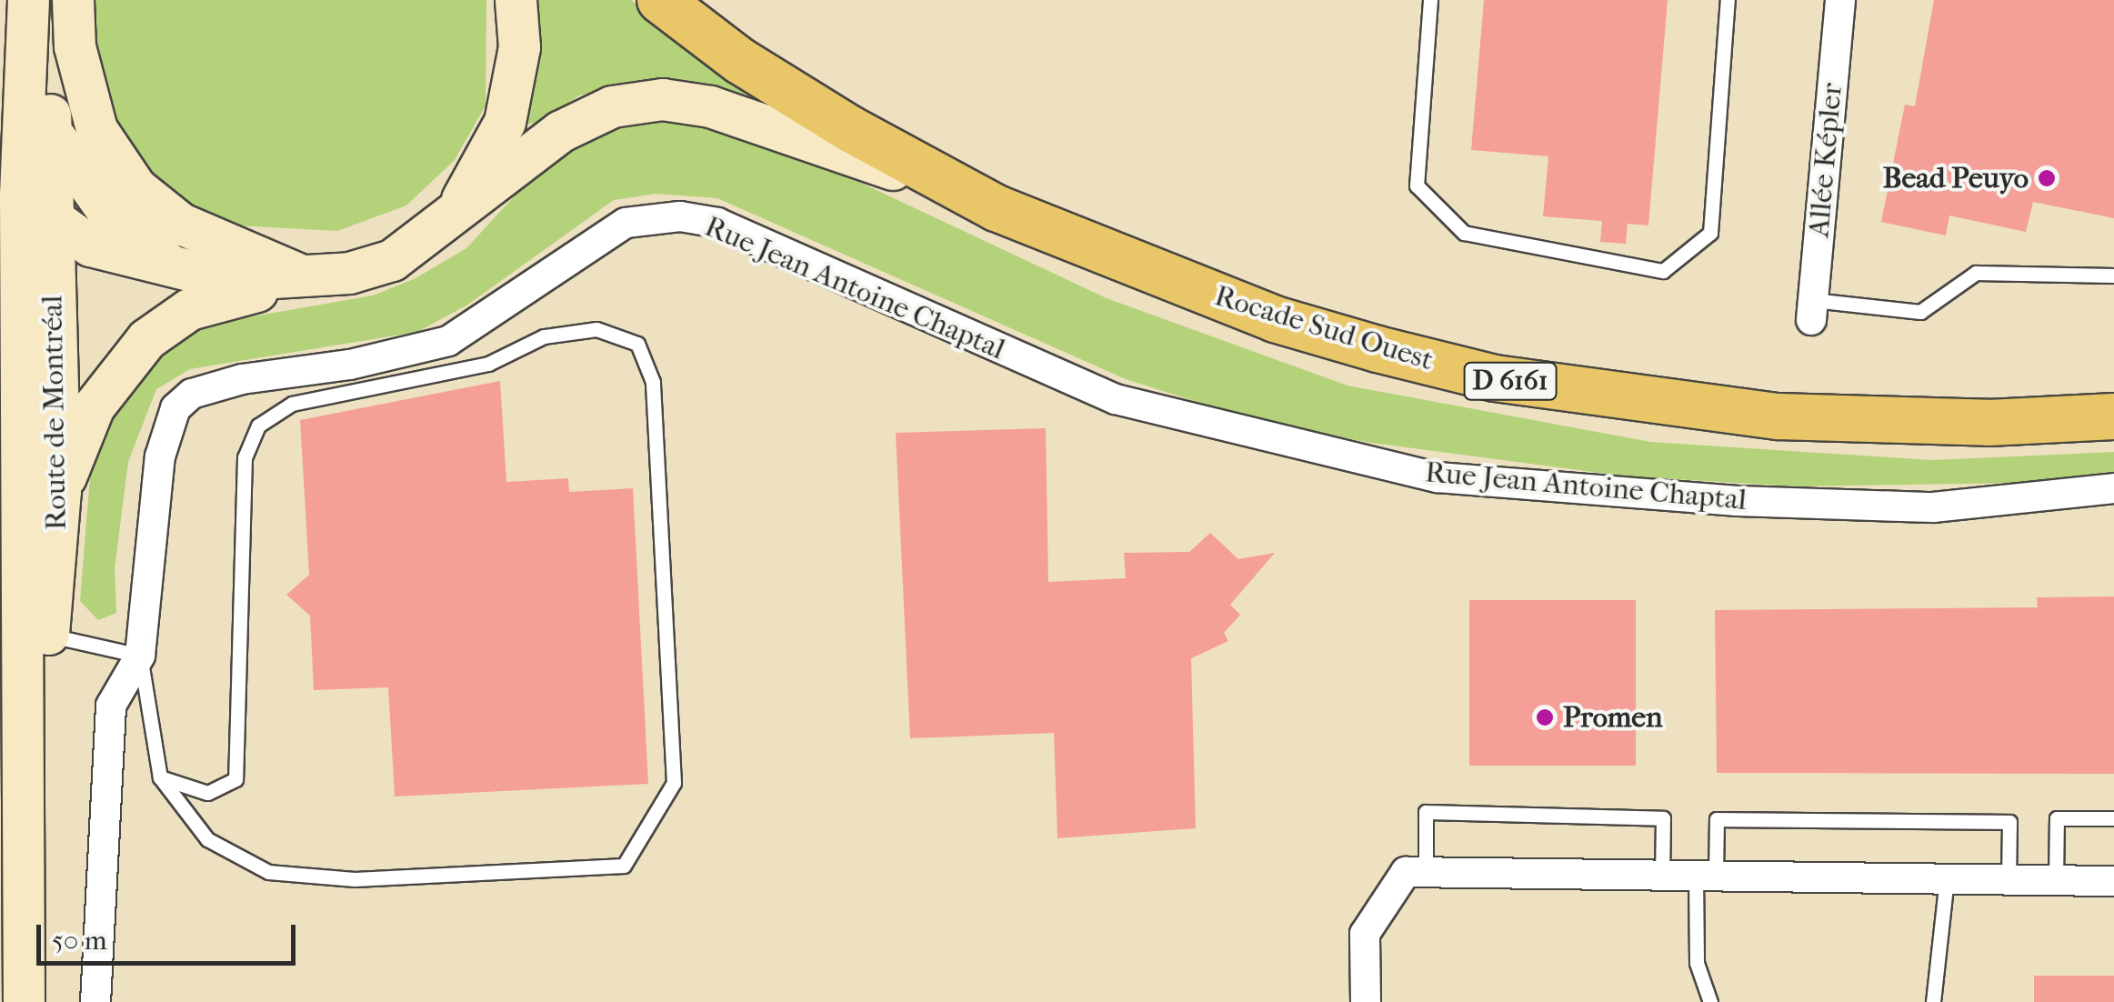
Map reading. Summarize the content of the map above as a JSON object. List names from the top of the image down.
{
  "streets": {
    "main road": ["Rocade Sud Ouest", "D 6161", "Route de Montréal"],
    "street": ["Allée Képler", "Rue Jean Antoine Chaptal"]
  },
  "places": ["Bead Peuyo", "Promen"],
  "scale_bar": "50 m"
}
